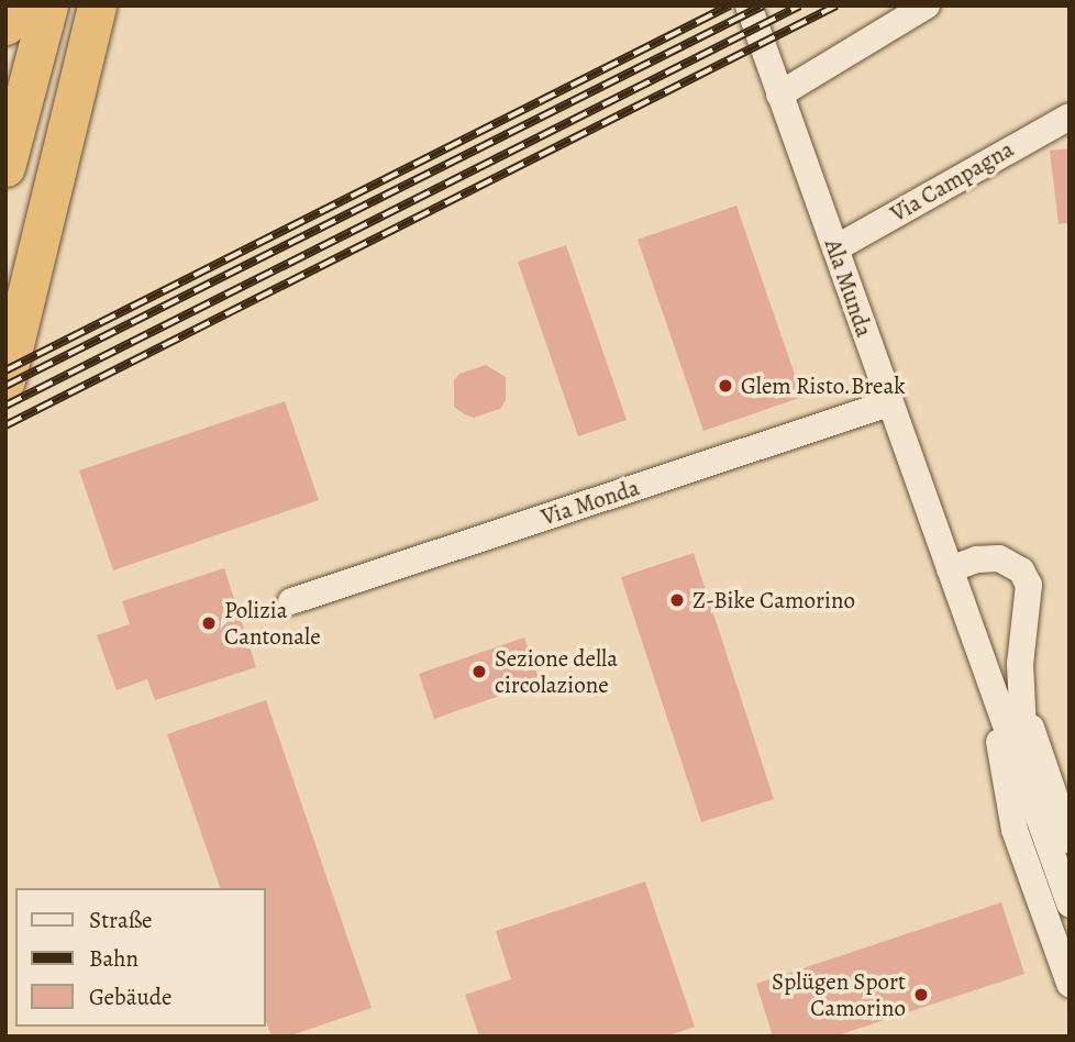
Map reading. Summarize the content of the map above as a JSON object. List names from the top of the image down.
{
  "streets": {
    "street": ["Via Campagna", "Ala Munda", "Via Monda"]
  },
  "crossings": [
    ["Via Campagna", "Ala Munda"],
    ["Ala Munda", "Via Monda"]
  ],
  "places": [
    "Glem Risto.Break",
    "Z-Bike Camorino",
    "Polizia Cantonale",
    "Sezione della circolazione",
    "Splügen Sport Camorino"
  ],
  "legend": ["Straße", "Bahn", "Gebäude"]
}
